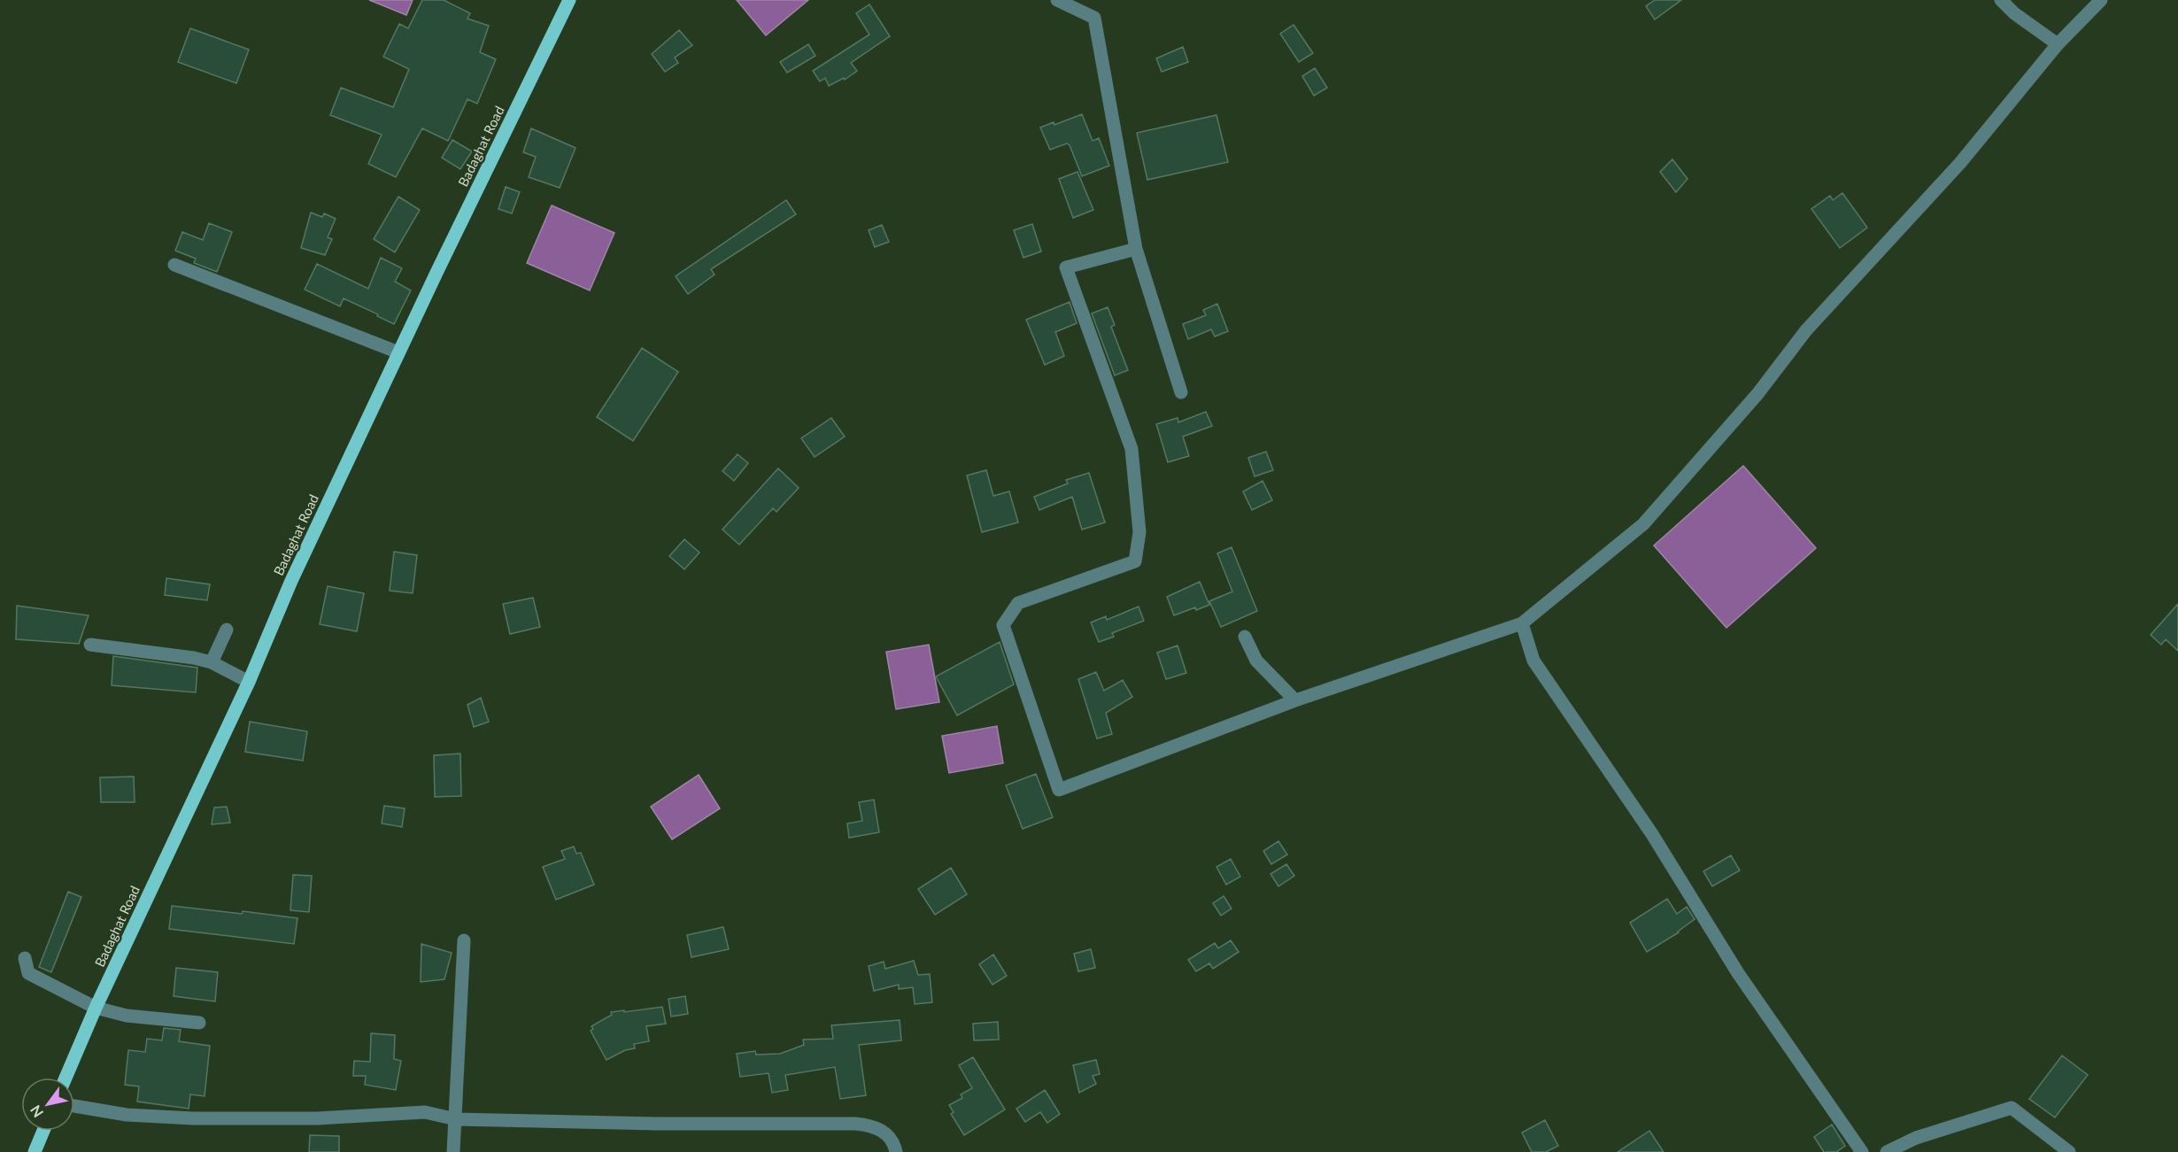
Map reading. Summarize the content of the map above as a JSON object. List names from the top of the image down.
{
  "streets": {
    "main road": ["Badaghat Road"]
  },
  "north": "bottom left"
}
